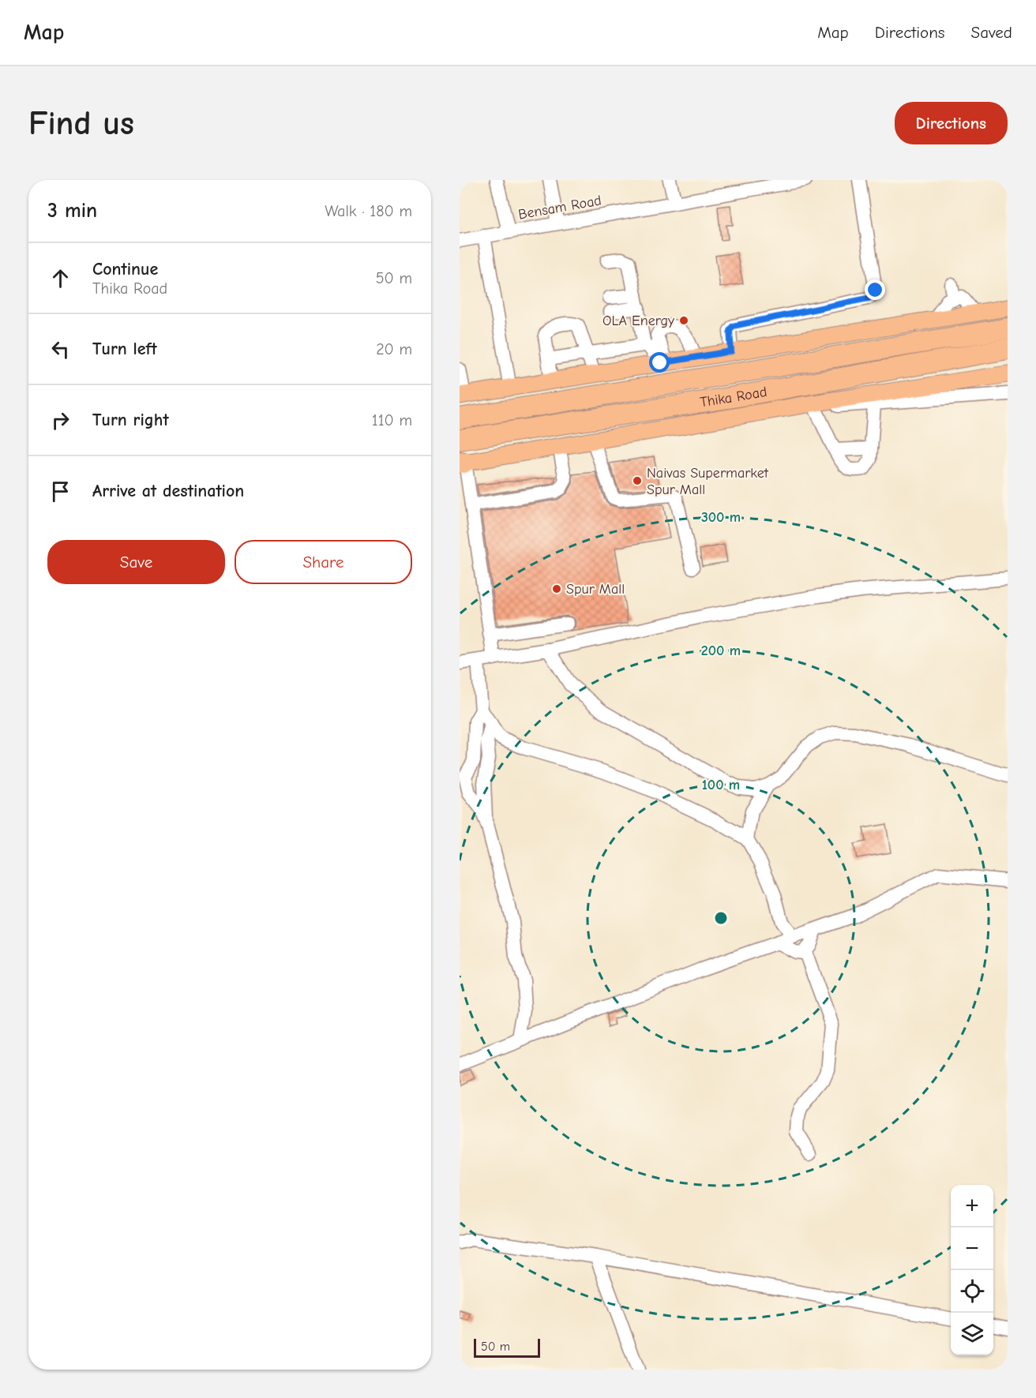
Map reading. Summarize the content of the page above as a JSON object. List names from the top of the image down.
{
  "streets": {
    "highway": ["Thika Road"],
    "street": ["Bensam Road"]
  },
  "places": ["OLA Energy", "Naivas Supermarket Spur Mall", "Spur Mall"],
  "scale_bar": "50 m",
  "page": {
    "header": "Map",
    "nav": ["Map", "Directions", "Saved"],
    "buttons": [
      "Directions",
      ["Save", "Share"]
    ],
    "title": "Find us",
    "heading": ["3 min", "Walk · 180 m"],
    "list": [
      ["Continue", "Thika Road", "50 m"],
      ["Turn left", "20 m"],
      ["Turn right", "110 m"],
      "Arrive at destination"
    ],
    "map_buttons": ["+", "−"],
    "scale": "50 m"
  },
  "rings": ["300 m", "200 m", "100 m"]
}
